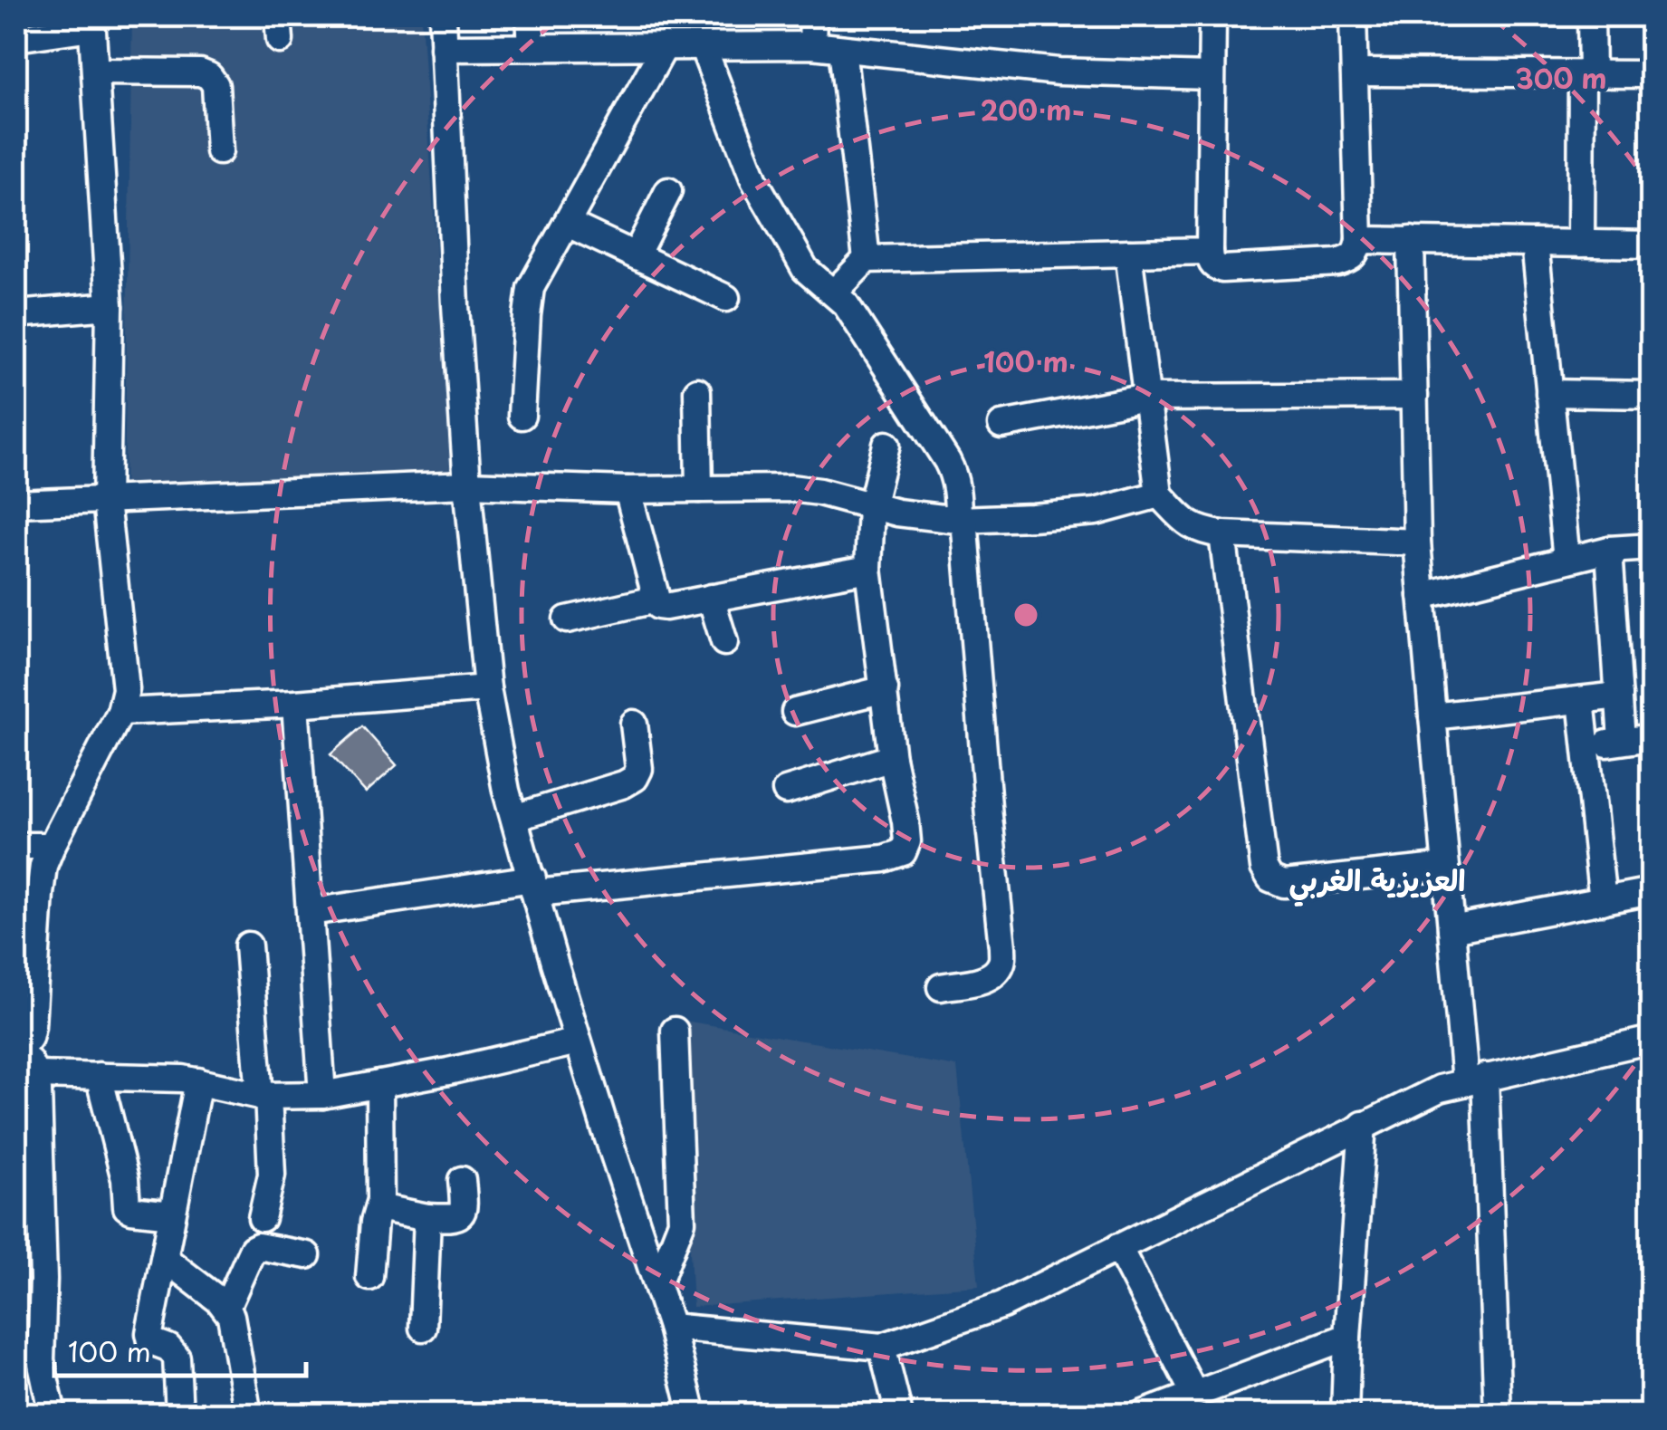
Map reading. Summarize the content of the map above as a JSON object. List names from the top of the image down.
{
  "districts": ["العزيزية الغربي"],
  "scale_bar": "100 m",
  "rings": ["300 m", "200 m", "100 m"]
}
